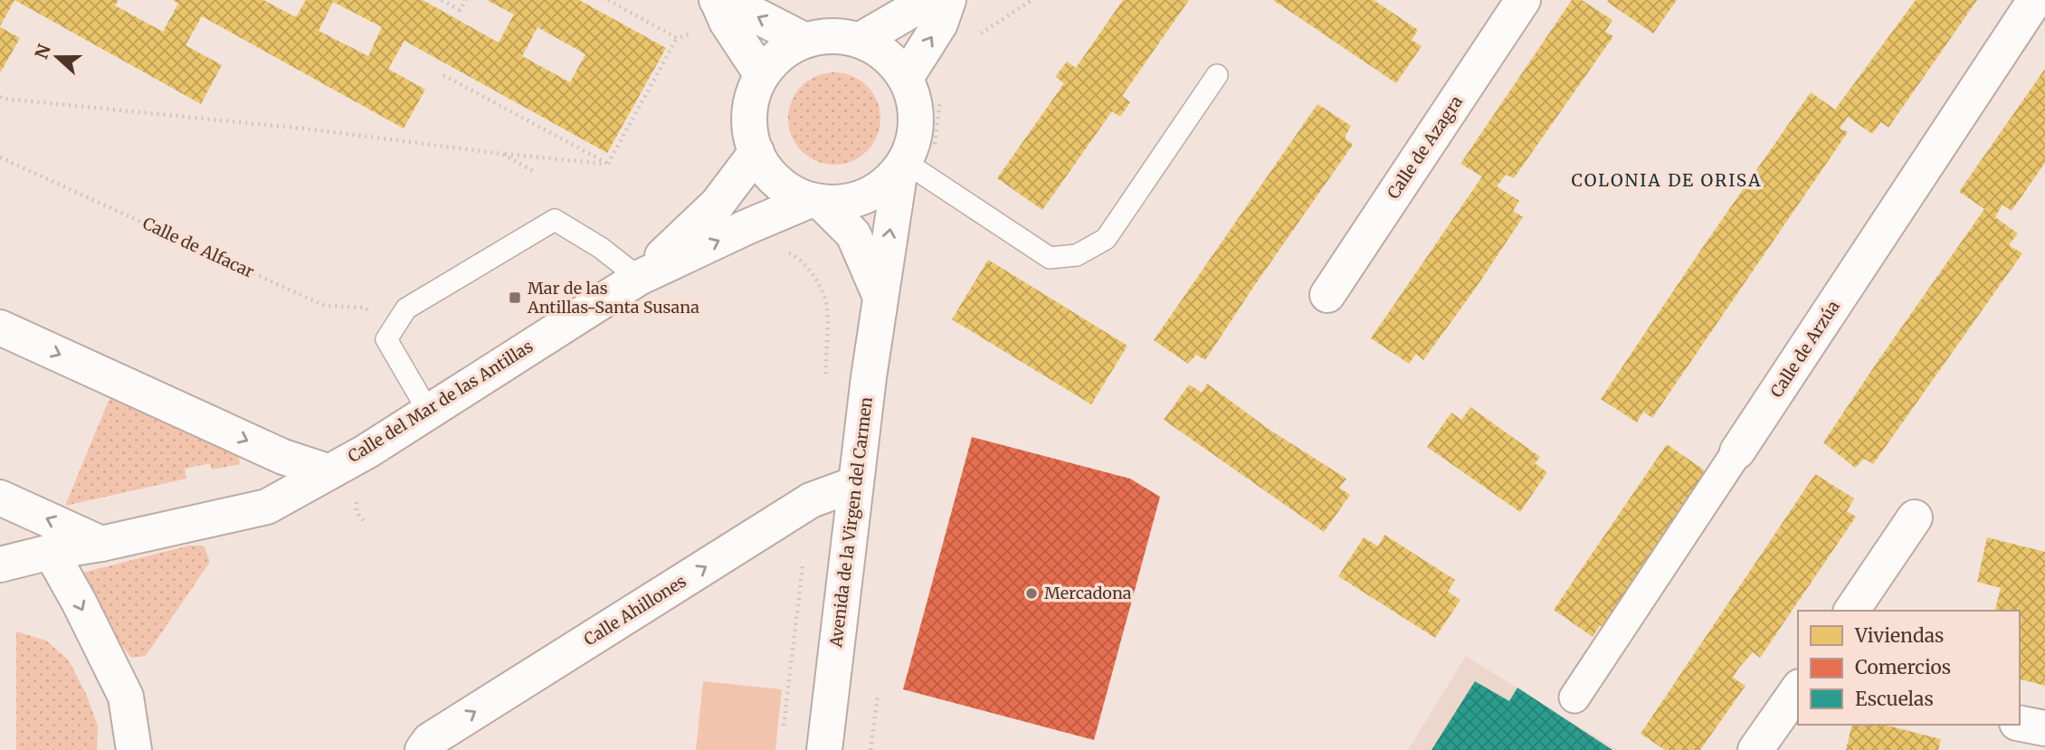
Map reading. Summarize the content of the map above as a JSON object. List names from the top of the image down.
{
  "streets": {
    "street": [
      "Calle de Azagra",
      "Calle de Arzúa",
      "Calle del Mar de las Antillas",
      "Avenida de la Virgen del Carmen",
      "Calle Ahillones"
    ],
    "path": ["Calle de Alfacar"]
  },
  "crossings": [
    ["Calle del Mar de las Antillas", "Avenida de la Virgen del Carmen"],
    ["Avenida de la Virgen del Carmen", "Calle Ahillones"]
  ],
  "one_way": ["Calle Ahillones"],
  "districts": ["COLONIA DE ORISA"],
  "places": {
    "transit": ["Mar de las Antillas-Santa Susana"],
    "other": ["Mercadona"]
  },
  "legend": ["Viviendas", "Comercios", "Escuelas"],
  "north": "left"
}
